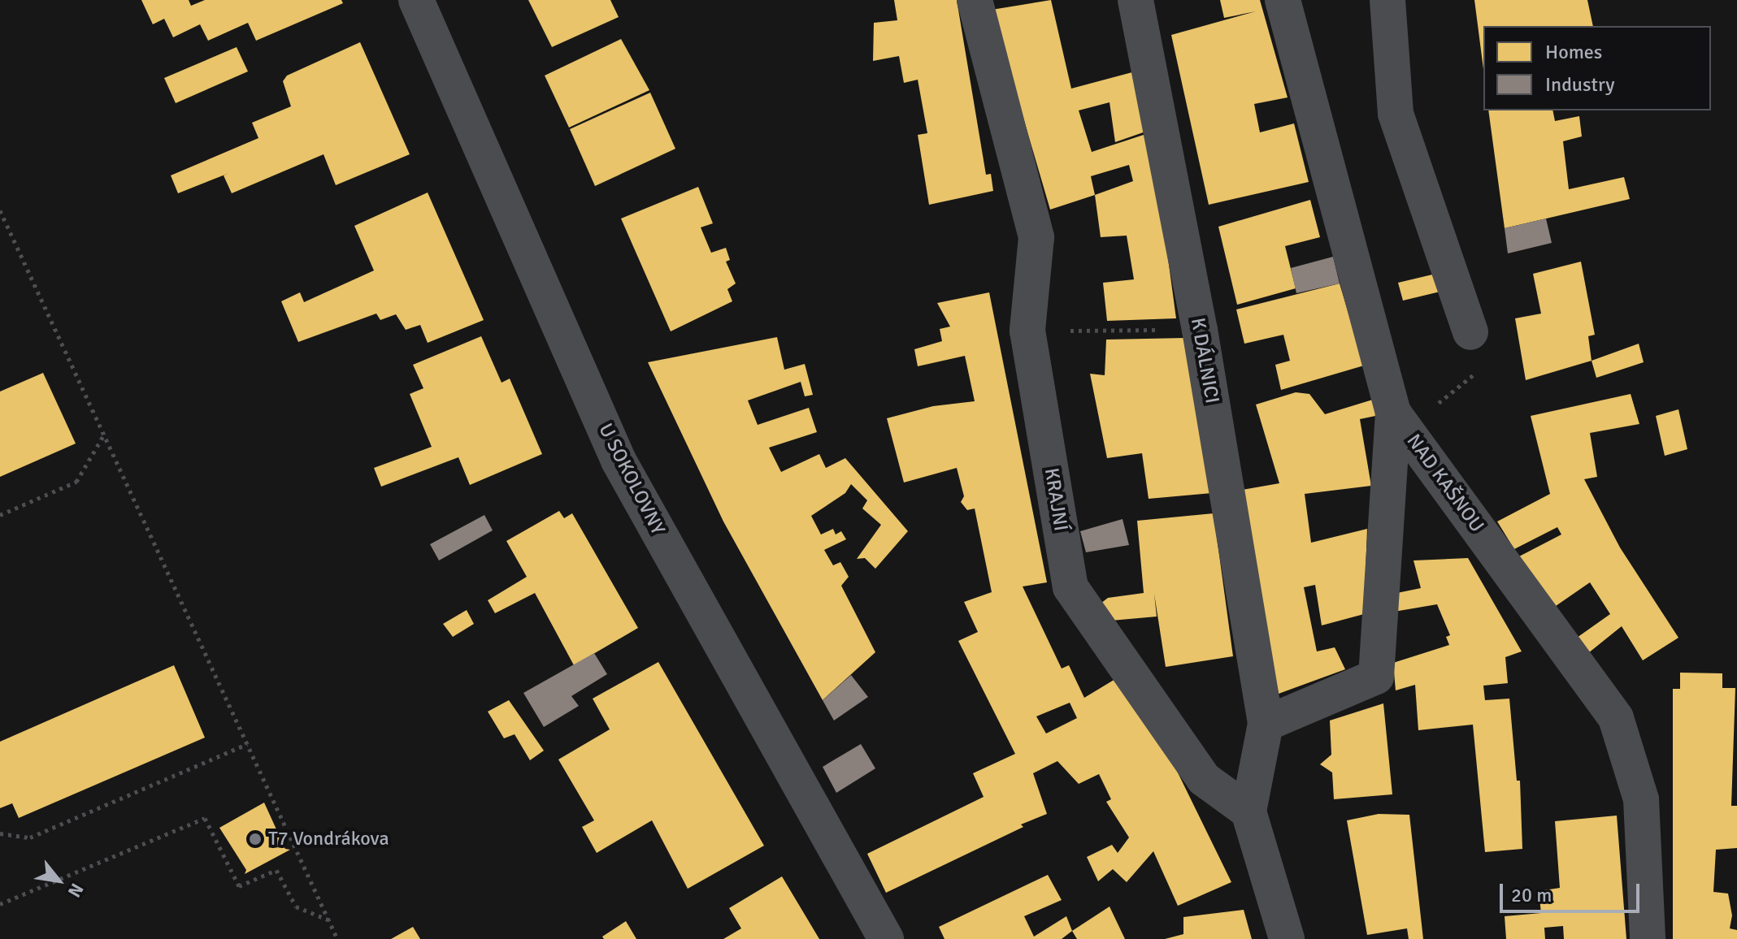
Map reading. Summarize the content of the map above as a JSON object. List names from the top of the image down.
{
  "streets": {
    "street": [
      "K DÁLNICI",
      "U SOKOLOVNY",
      "NAD KAŠNOU",
      "KRAJNÍ"
    ]
  },
  "crossings": [
    ["K DÁLNICI", "KRAJNÍ"]
  ],
  "places": ["T7 Vondrákova"],
  "legend": ["Homes", "Industry"],
  "scale_bar": "20 m",
  "north": "bottom right"
}
